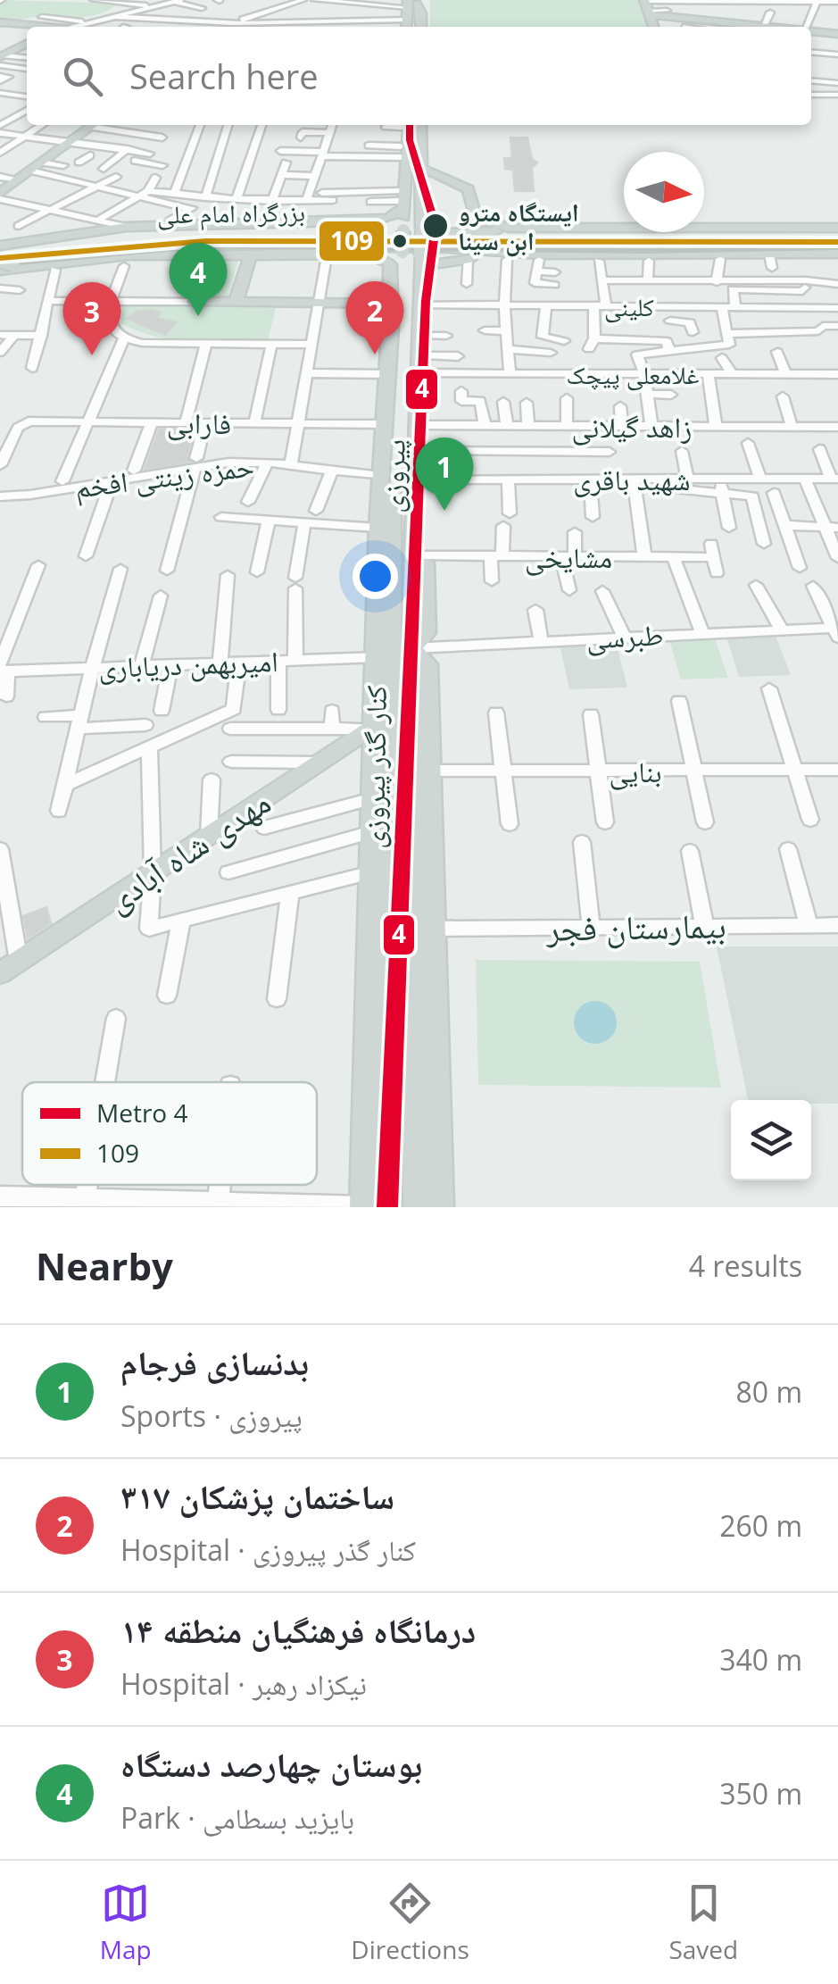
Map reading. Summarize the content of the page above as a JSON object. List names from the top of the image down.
{
  "streets": {
    "highway": ["بزرگراه امام علی"],
    "main road": ["پیروزی", "کنار گذر پیروزی", "مهدی شاه آبادی"],
    "street": [
      "کلینی",
      "غلامعلی پیچک",
      "فارابی",
      "زاهد گیلانی",
      "حمزه زینتی افخم",
      "شهید باقری",
      "مشایخی",
      "طبرسی",
      "امیربهمن دریاباری",
      "بنایی",
      "بیمارستان فجر"
    ]
  },
  "crossings": [
    ["بزرگراه امام علی", "پیروزی"],
    ["کلینی", "پیروزی"],
    ["غلامعلی پیچک", "پیروزی"],
    ["فارابی", "کنار گذر پیروزی"],
    ["زاهد گیلانی", "پیروزی"],
    ["حمزه زینتی افخم", "کنار گذر پیروزی"],
    ["پیروزی", "شهید باقری"],
    ["پیروزی", "مشایخی"],
    ["پیروزی", "طبرسی"],
    ["پیروزی", "کنار گذر پیروزی"],
    ["پیروزی", "بنایی"],
    ["امیربهمن دریاباری", "کنار گذر پیروزی"],
    ["کنار گذر پیروزی", "بنایی"],
    ["کنار گذر پیروزی", "مهدی شاه آبادی"],
    ["کنار گذر پیروزی", "بیمارستان فجر"]
  ],
  "places": ["ایستگاه مترو ابن سینا"],
  "lines": ["metro line 4", "transit line 109"],
  "legend": ["Metro 4", "109"],
  "north": "right",
  "page": {
    "search": "Search here",
    "pins": [
      "4",
      "2",
      "3",
      "1"
    ],
    "heading": ["Nearby", "4 results"],
    "list": [
      {
        "mark": "1",
        "name": "بدنسازی فرجام",
        "note": "Sports · پیروزی",
        "value": "80 m"
      },
      {
        "mark": "2",
        "name": "ساختمان پزشکان ۳۱۷",
        "note": "Hospital · کنار گذر پیروزی",
        "value": "260 m"
      },
      {
        "mark": "3",
        "name": "درمانگاه فرهنگیان منطقه ۱۴",
        "note": "Hospital · نیکزاد رهبر",
        "value": "340 m"
      },
      {
        "mark": "4",
        "name": "بوستان چهارصد دستگاه",
        "note": "Park · بایزید بسطامی",
        "value": "350 m"
      }
    ],
    "nav": ["Map", "Directions", "Saved"]
  }
}
